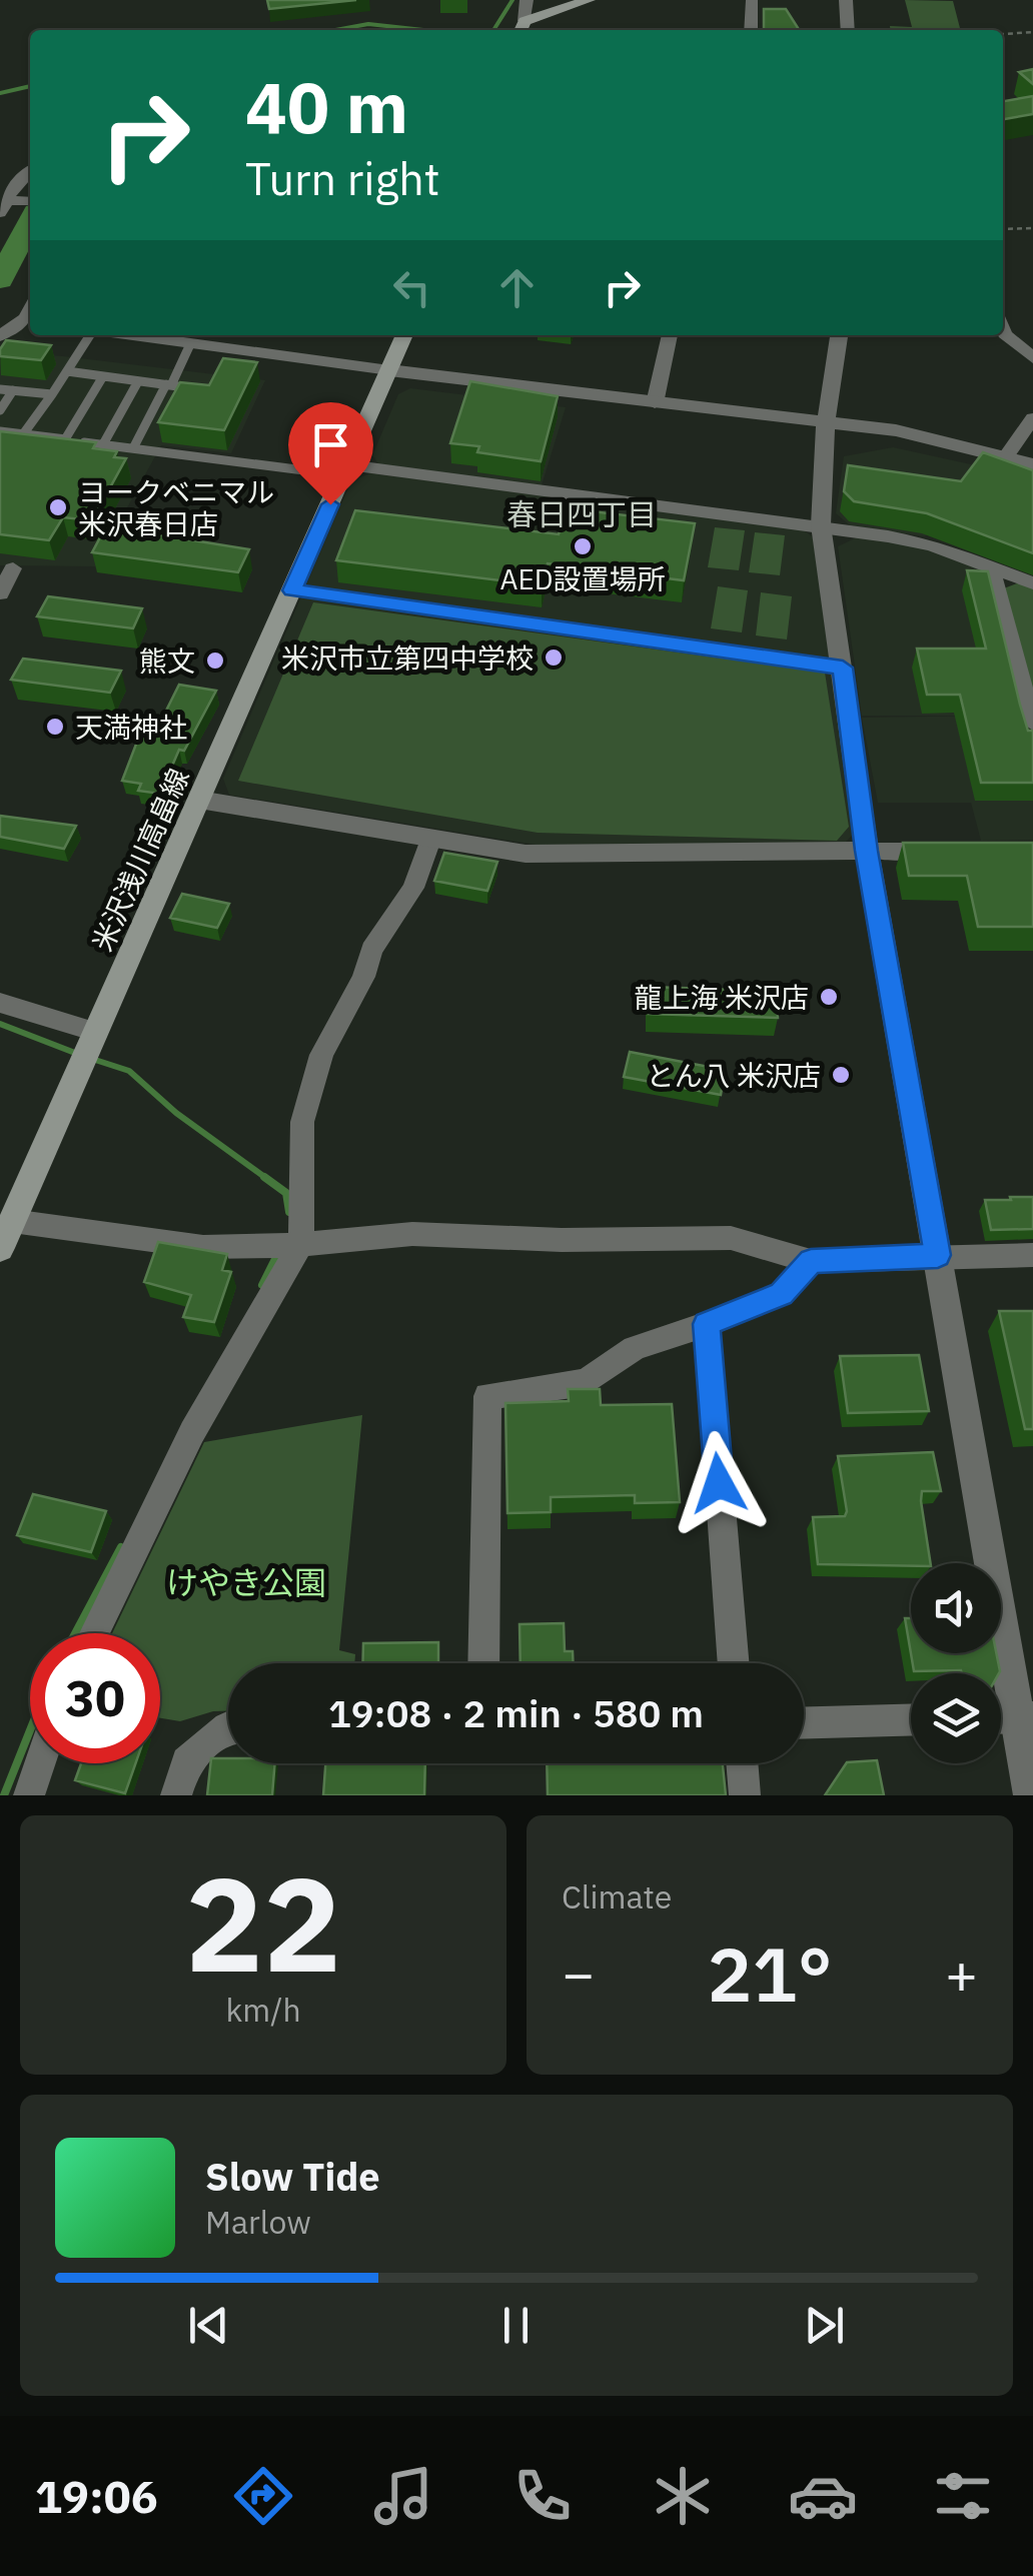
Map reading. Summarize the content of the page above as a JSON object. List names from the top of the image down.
{
  "streets": {
    "main road": ["米沢浅川高畠線"]
  },
  "districts": ["春日四丁目"],
  "parks": ["けやき公園"],
  "places": [
    "ヨークベニマル 米沢春日店",
    "AED設置場所",
    "米沢市立第四中学校",
    "熊文",
    "天満神社",
    "龍上海 米沢店",
    "とん八 米沢店"
  ],
  "page": {
    "turn": ["40 m", "Turn right"],
    "limit": "30",
    "trip": "19:08 · 2 min · 580 m",
    "tile": [
      ["22", "km/h"],
      "Climate"
    ],
    "heat": ["−", "21°", "+"],
    "song": ["Slow Tide", "Marlow"],
    "tabs": "19:06"
  }
}
